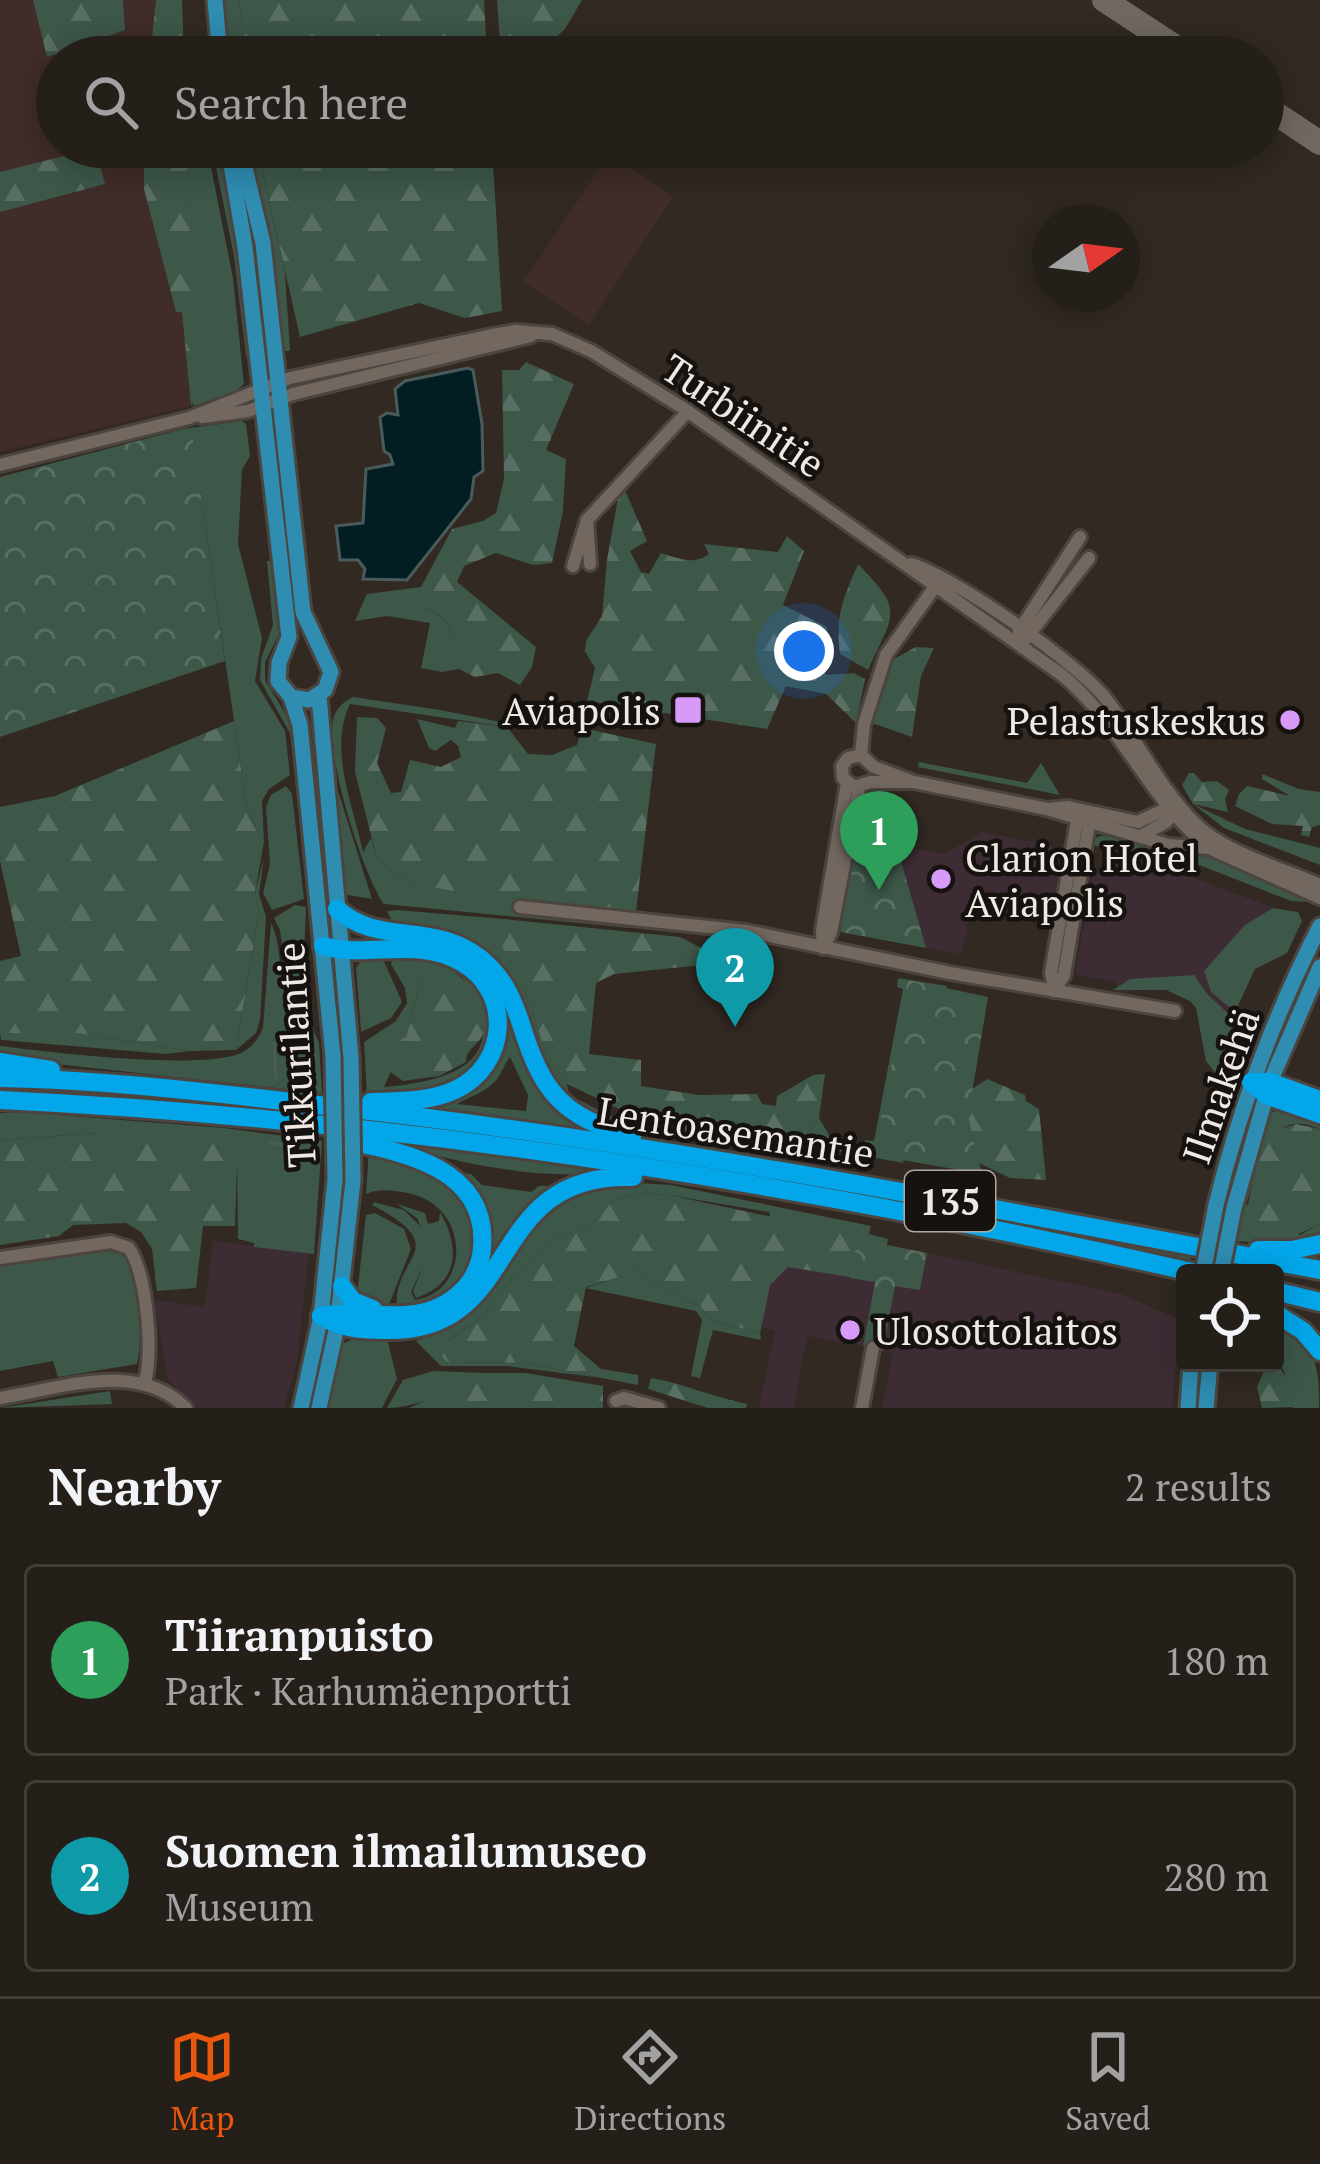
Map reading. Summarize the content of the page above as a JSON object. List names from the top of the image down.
{
  "streets": {
    "highway": ["Lentoasemantie", "135"],
    "main road": ["Tikkurilantie", "Ilmakehä"],
    "street": ["Turbiinitie"]
  },
  "crossings": [
    ["Lentoasemantie", "135"]
  ],
  "places": {
    "transit": ["Aviapolis"],
    "other": ["Pelastuskeskus", "Clarion Hotel Aviapolis", "Ulosottolaitos"]
  },
  "north": "right",
  "page": {
    "search": "Search here",
    "pins": ["1", "2"],
    "heading": ["Nearby", "2 results"],
    "list": [
      {
        "mark": "1",
        "name": "Tiiranpuisto",
        "note": "Park · Karhumäenportti",
        "value": "180 m"
      },
      {
        "mark": "2",
        "name": "Suomen ilmailumuseo",
        "note": "Museum",
        "value": "280 m"
      }
    ],
    "nav": ["Map", "Directions", "Saved"]
  }
}
